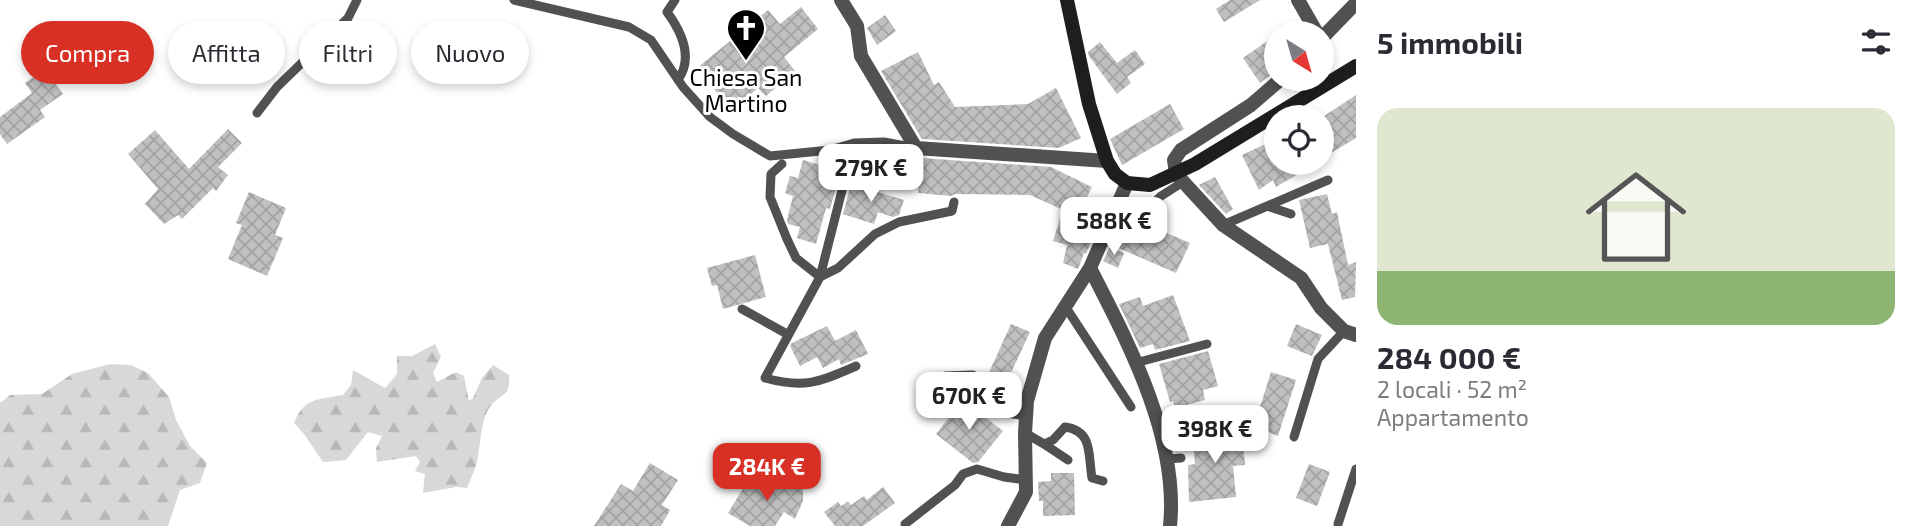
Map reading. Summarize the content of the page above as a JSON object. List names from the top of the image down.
{
  "places": {
    "church": ["Chiesa San Martino"]
  },
  "north": "bottom right",
  "page": {
    "heading": "5 immobili",
    "chip": [
      "Compra",
      "Affitta",
      "Filtri",
      "Nuovo"
    ],
    "list": [
      {
        "name": "284 000 €",
        "note": "2 locali · 52 m² · Appartamento"
      }
    ],
    "price": [
      "279K €",
      "588K €",
      "670K €",
      "398K €",
      "284K €"
    ]
  }
}
